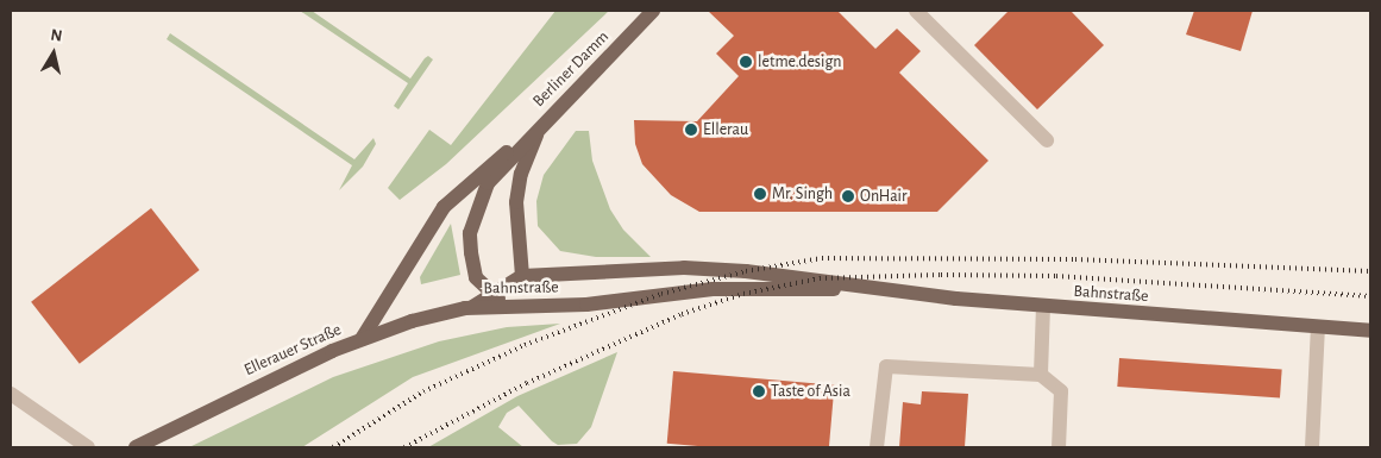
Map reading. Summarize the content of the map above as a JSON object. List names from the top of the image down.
{
  "streets": {
    "main road": ["Berliner Damm", "Bahnstraße", "Ellerauer Straße"]
  },
  "crossings": [
    ["Berliner Damm", "Bahnstraße"],
    ["Bahnstraße", "Ellerauer Straße"]
  ],
  "places": [
    "letme.design",
    "Ellerau",
    "Mr. Singh",
    "OnHair",
    "Taste of Asia"
  ],
  "north": "top"
}
